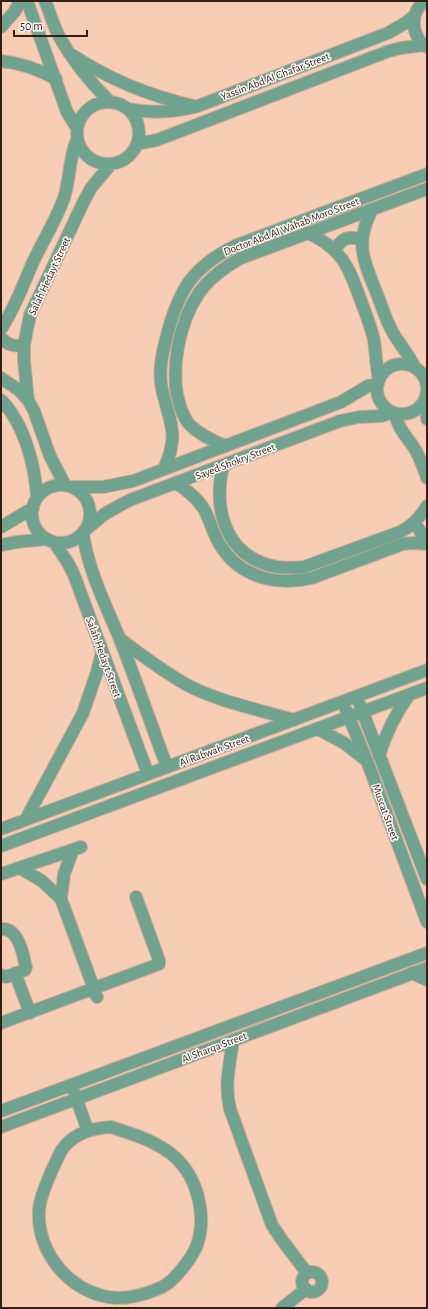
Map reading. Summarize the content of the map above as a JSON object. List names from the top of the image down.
{
  "streets": {
    "street": [
      "Yassin Abd Al Ghafar Street",
      "Doctor Abd Al Wahab Moro Street",
      "Salah Hedayt Street",
      "Sayed Shokry Street",
      "Al Rabwah Street",
      "Muscat Street",
      "Al Sharqa Street"
    ]
  },
  "crossings": [
    ["Yassin Abd Al Ghafar Street", "Salah Hedayt Street"],
    ["Doctor Abd Al Wahab Moro Street", "Sayed Shokry Street"],
    ["Salah Hedayt Street", "Sayed Shokry Street"],
    ["Salah Hedayt Street", "Al Rabwah Street"],
    ["Al Rabwah Street", "Muscat Street"]
  ],
  "scale_bar": "50 m"
}
